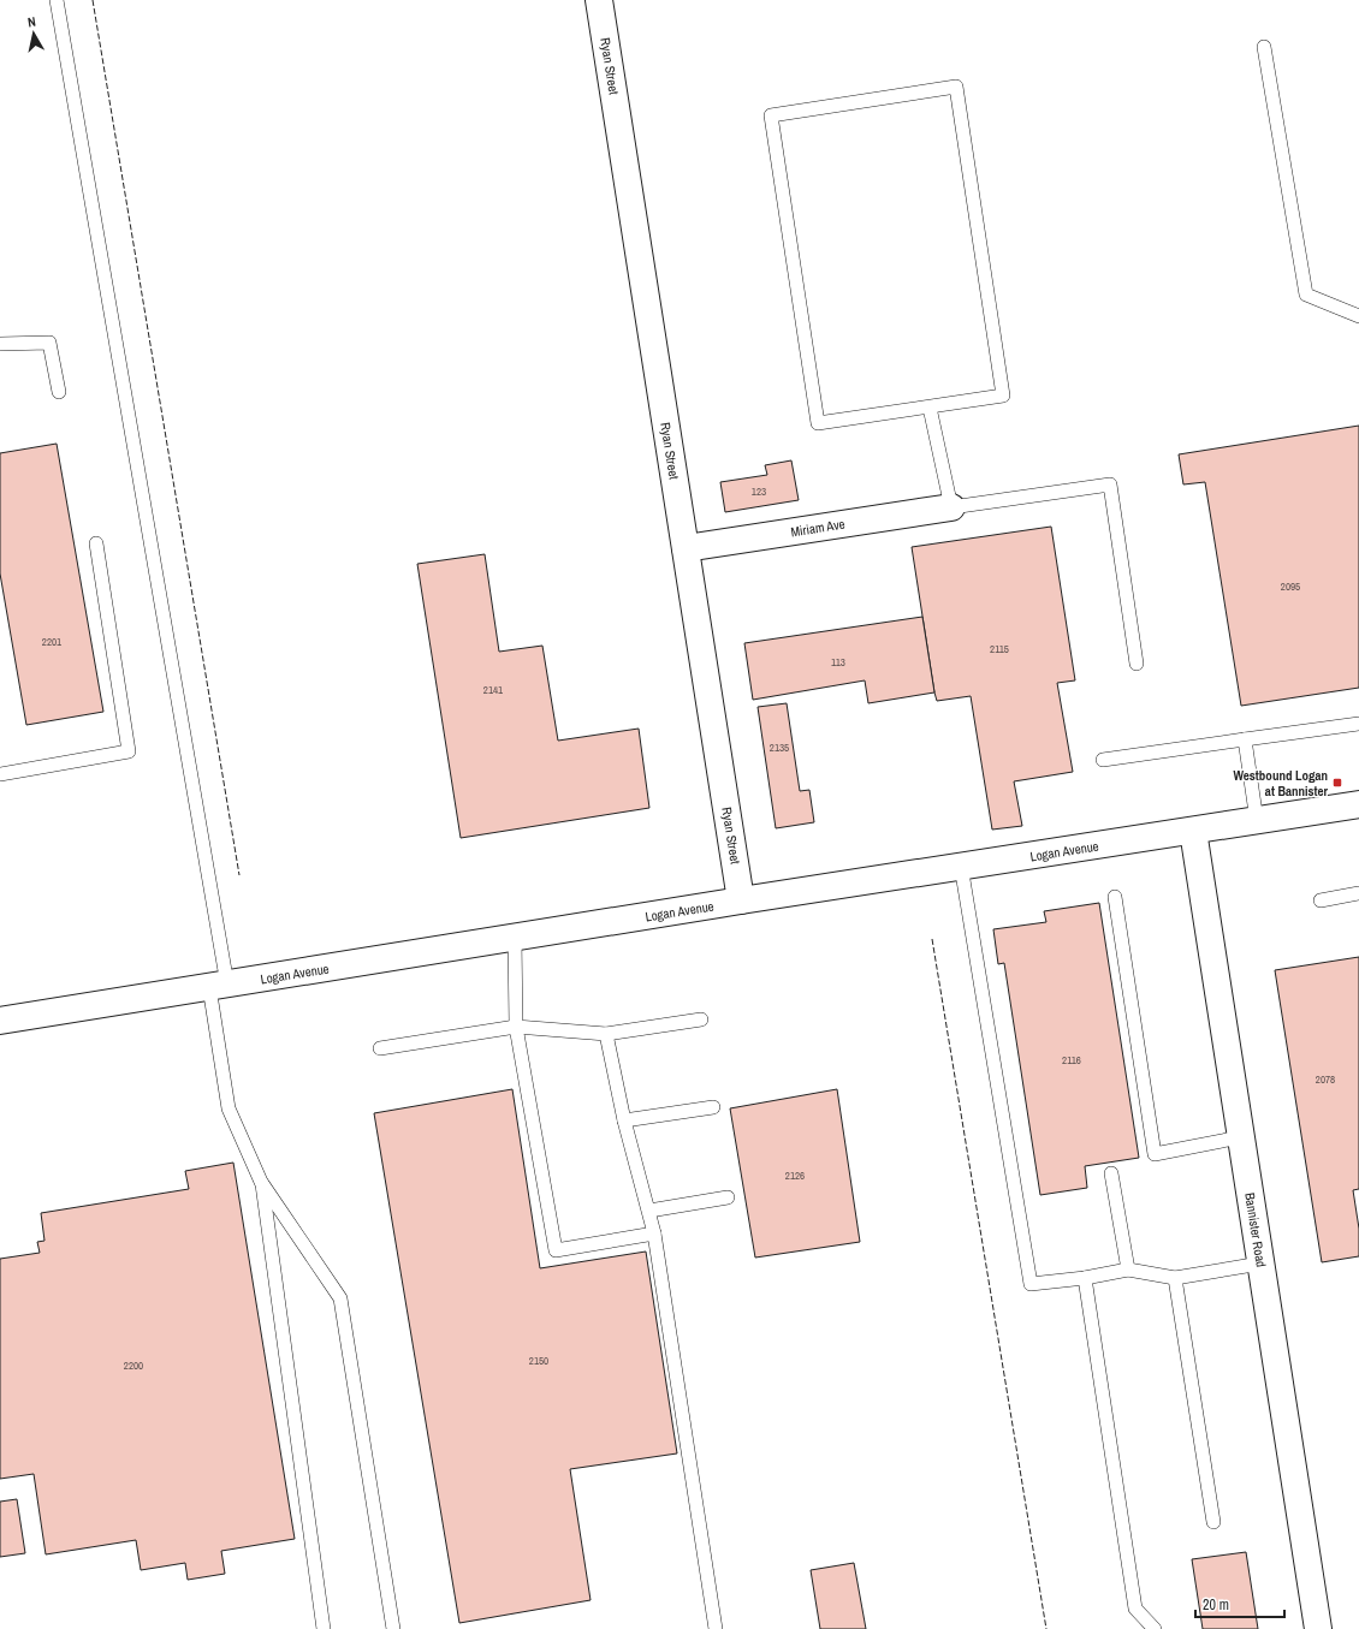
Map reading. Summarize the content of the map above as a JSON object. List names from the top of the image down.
{
  "streets": {
    "street": [
      "Ryan Street",
      "Miriam Ave",
      "Logan Avenue",
      "Bannister Road"
    ]
  },
  "crossings": [
    ["Ryan Street", "Miriam Ave"],
    ["Ryan Street", "Logan Avenue"],
    ["Logan Avenue", "Bannister Road"]
  ],
  "places": {
    "transit": ["Westbound Logan at Bannister"]
  },
  "house_numbers": [
    "123",
    "2095",
    "2201",
    "2115",
    "113",
    "2141",
    "2135",
    "2116",
    "2078",
    "2126",
    "2150",
    "2200"
  ],
  "scale_bar": "20 m",
  "north": "top"
}
